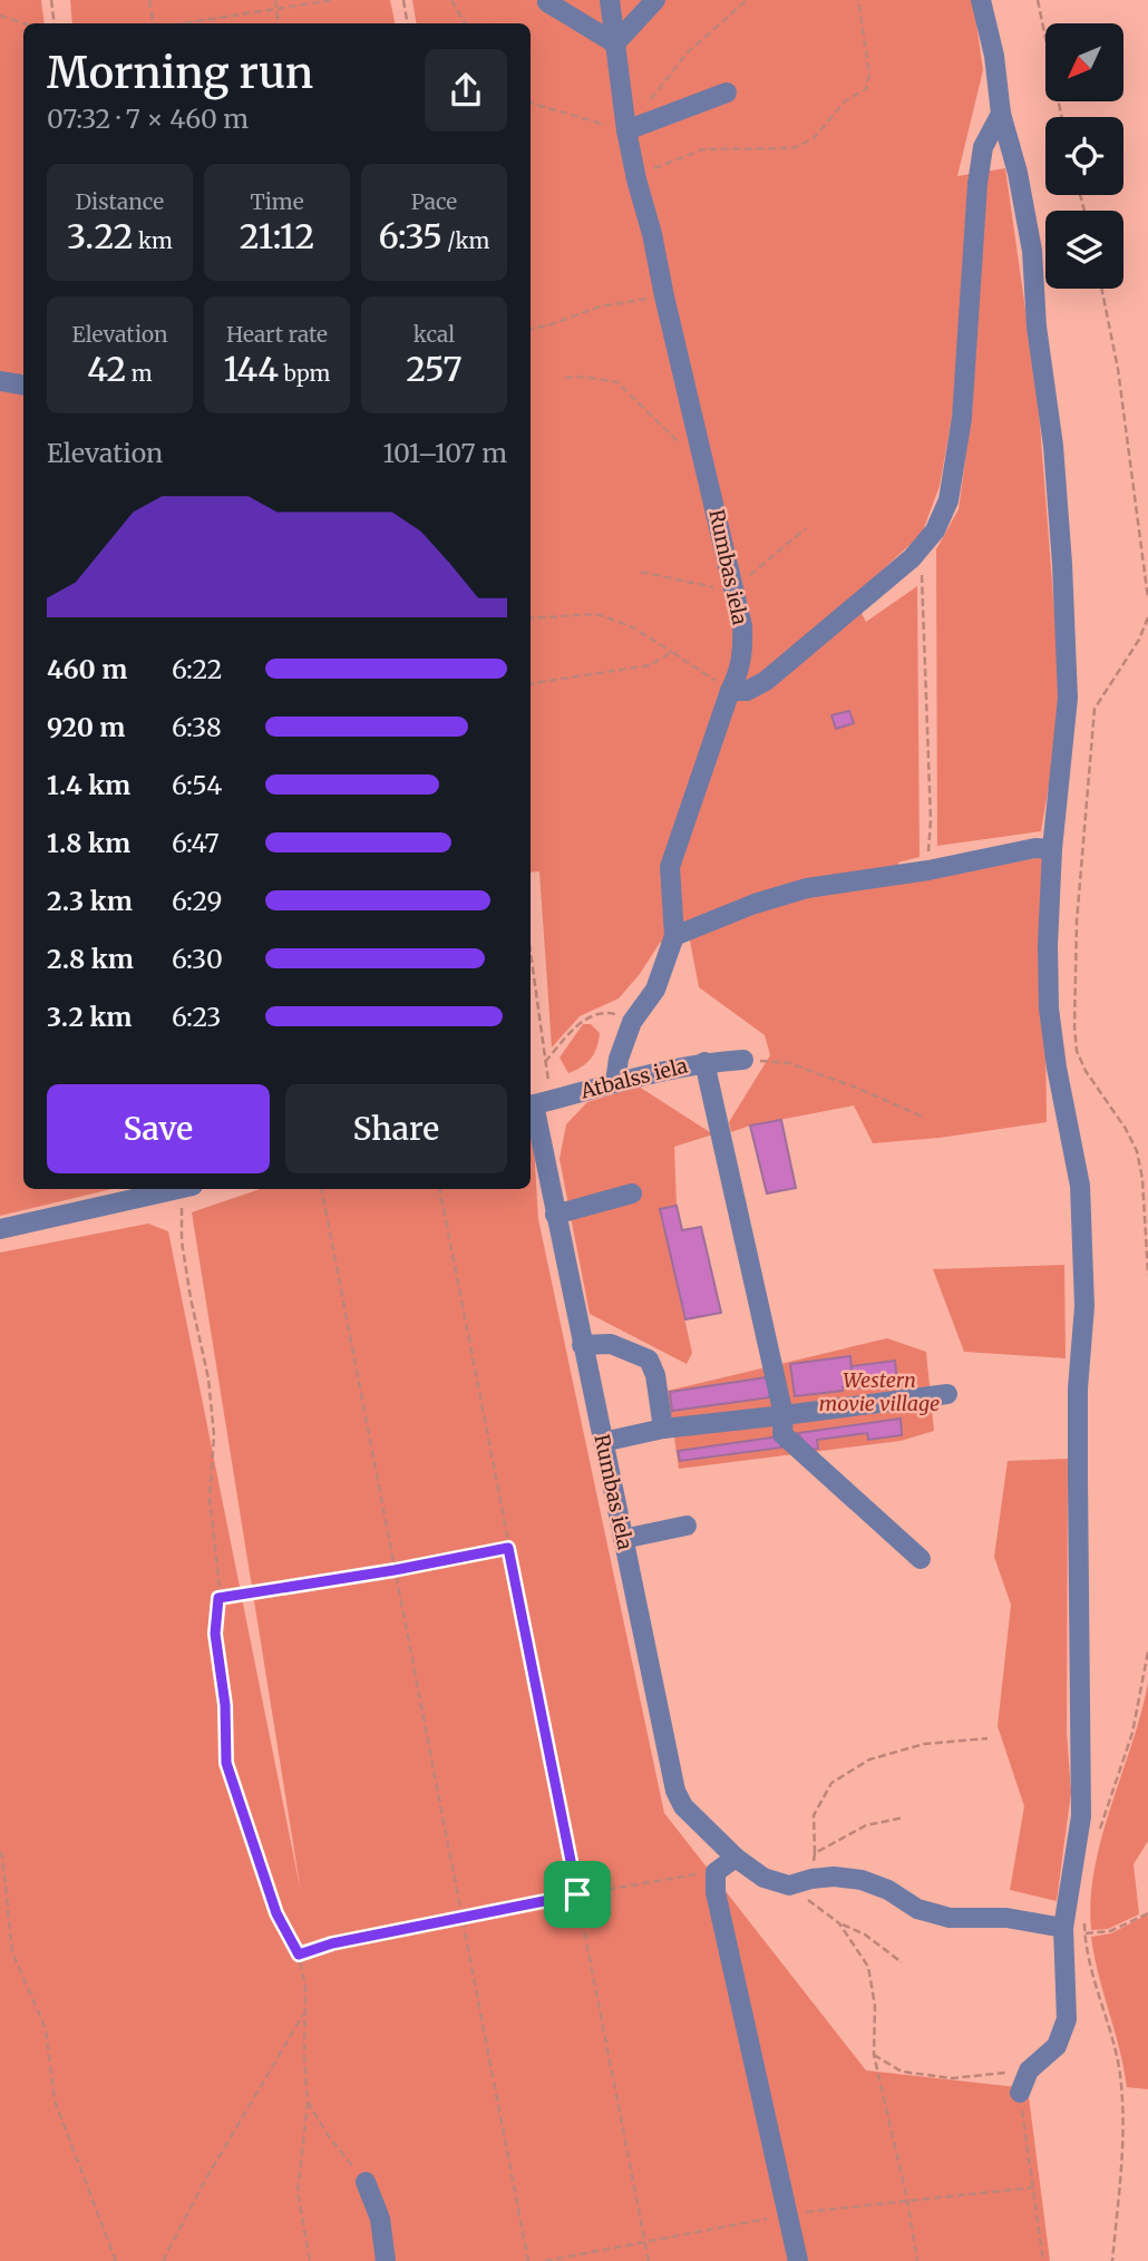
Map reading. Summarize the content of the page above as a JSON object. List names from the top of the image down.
{
  "streets": {
    "street": ["Rumbas iela", "Atbalss iela"]
  },
  "crossings": [
    ["Rumbas iela", "Atbalss iela"]
  ],
  "parks": ["Western movie village"],
  "north": "bottom left",
  "page": {
    "heading": ["Morning run", "07:32 · 7 × 460 m"],
    "stats": [
      ["Distance", "3.22 km"],
      ["Time", "21:12"],
      ["Pace", "6:35 /km"],
      ["Elevation", "42 m"],
      ["Heart rate", "144 bpm"],
      ["kcal", "257"]
    ],
    "chart": ["Elevation", "101–107 m"],
    "list": [
      {
        "name": "460 m",
        "note": "6:22"
      },
      {
        "name": "920 m",
        "note": "6:38"
      },
      {
        "name": "1.4 km",
        "note": "6:54"
      },
      {
        "name": "1.8 km",
        "note": "6:47"
      },
      {
        "name": "2.3 km",
        "note": "6:29"
      },
      {
        "name": "2.8 km",
        "note": "6:30"
      },
      {
        "name": "3.2 km",
        "note": "6:23"
      }
    ],
    "buttons": ["Save", "Share"]
  }
}
